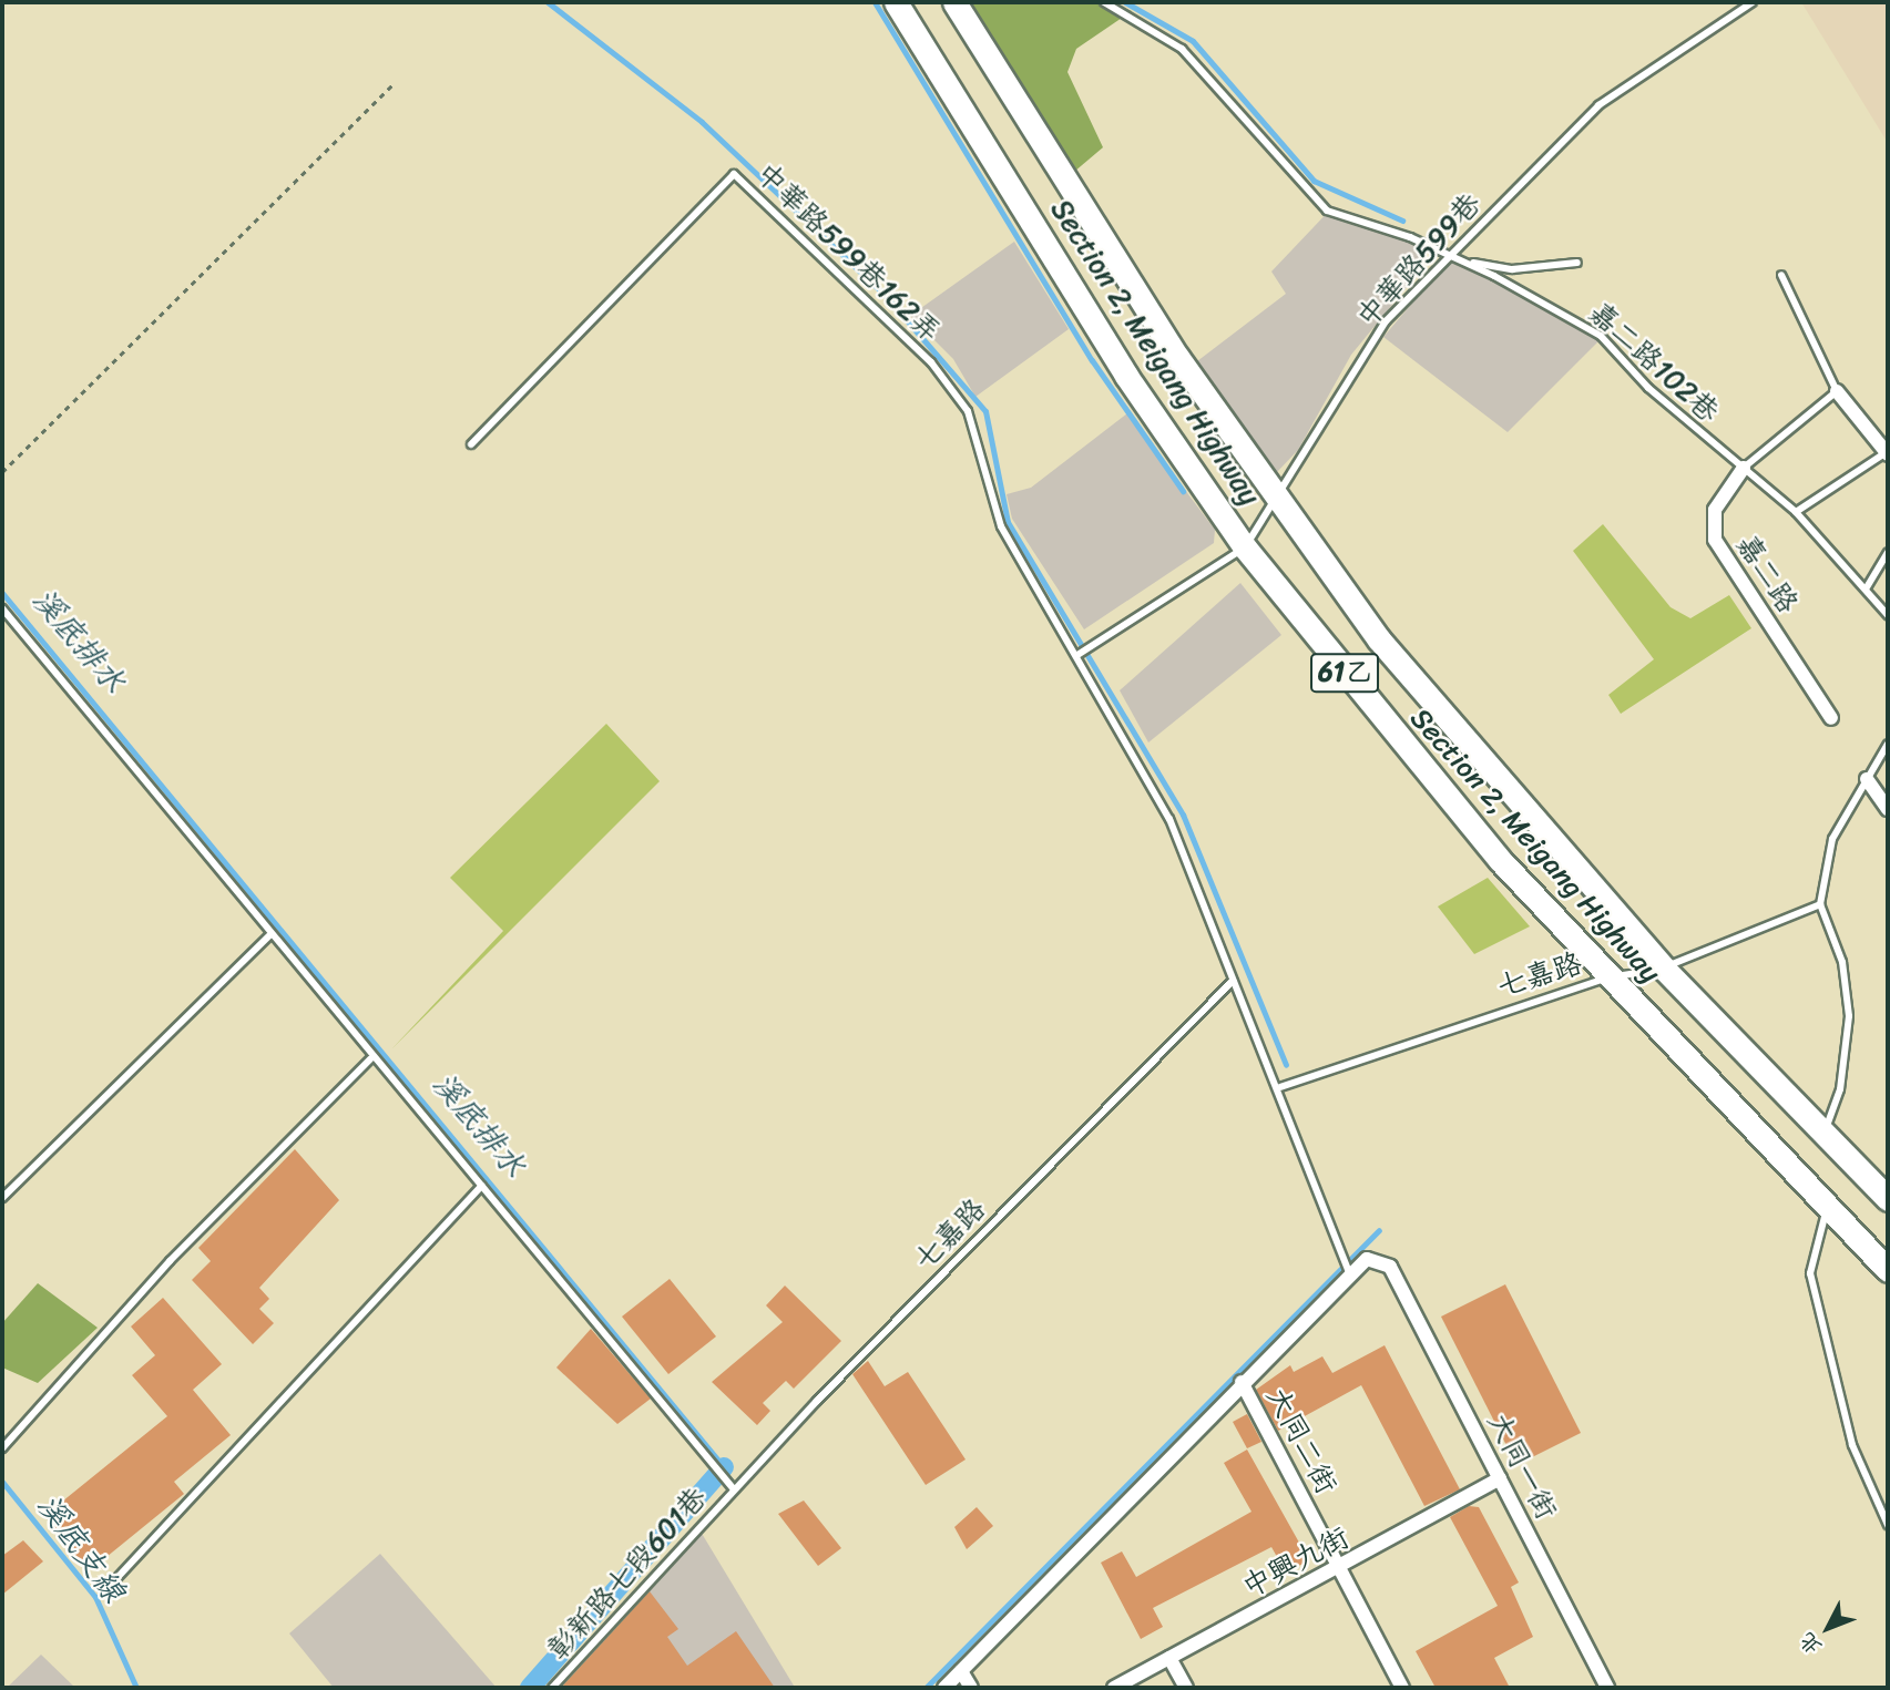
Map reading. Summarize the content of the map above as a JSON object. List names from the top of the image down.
{
  "streets": {
    "main road": ["Section 2, Meigang Highway", "61乙"],
    "street": [
      "嘉二路",
      "大同二街",
      "大同一街",
      "中興九街"
    ],
    "lane": [
      "中華路599巷162弄",
      "中華路599巷",
      "嘉二路102巷",
      "七嘉路",
      "彰新路七段601巷"
    ]
  },
  "crossings": [
    ["中華路599巷162弄", "中華路599巷"],
    ["中華路599巷", "Section 2, Meigang Highway"],
    ["中華路599巷", "嘉二路102巷"],
    ["Section 2, Meigang Highway", "七嘉路"],
    ["嘉二路102巷", "嘉二路"],
    ["七嘉路", "彰新路七段601巷"],
    ["大同二街", "中興九街"],
    ["大同一街", "中興九街"]
  ],
  "water": ["溪底排水", "溪底支線"],
  "north": "bottom left"
}
